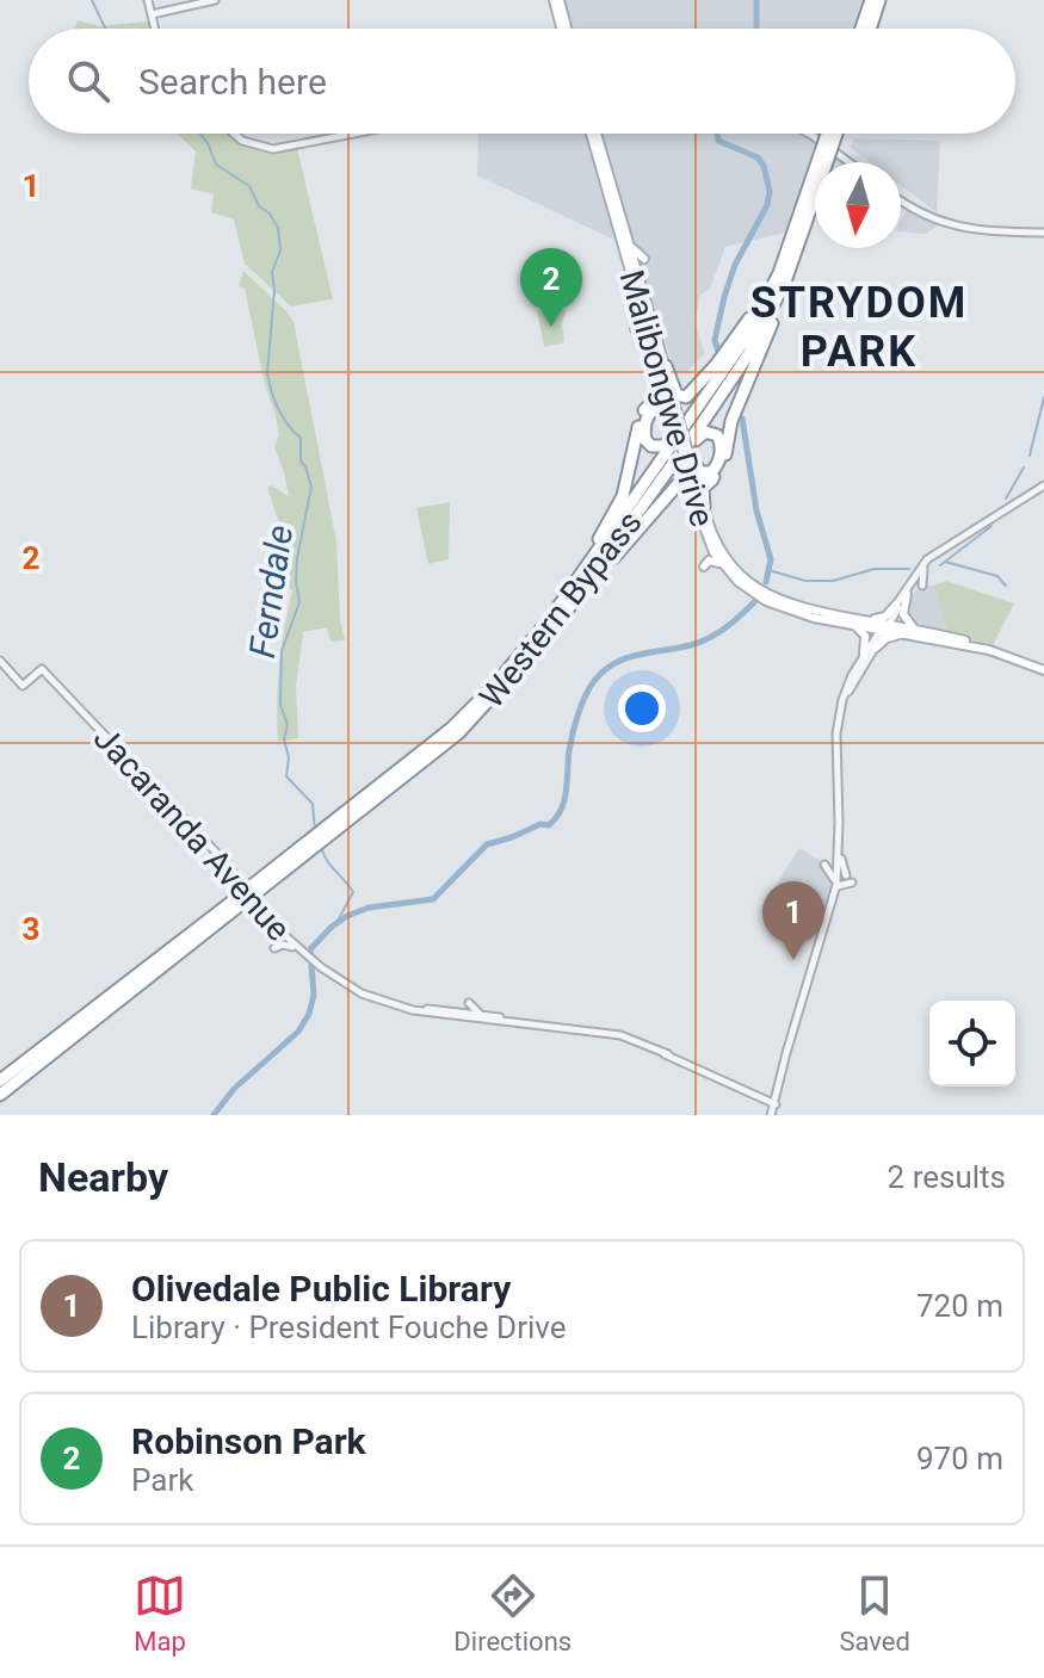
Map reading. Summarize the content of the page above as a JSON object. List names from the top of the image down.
{
  "streets": {
    "highway": ["Western Bypass"],
    "main road": ["Malibongwe Drive"],
    "street": ["Jacaranda Avenue"]
  },
  "districts": ["STRYDOM PARK"],
  "water": ["Ferndale"],
  "north": "bottom",
  "page": {
    "search": "Search here",
    "pins": ["2", "1"],
    "heading": ["Nearby", "2 results"],
    "list": [
      {
        "mark": "1",
        "name": "Olivedale Public Library",
        "note": "Library · President Fouche Drive",
        "value": "720 m"
      },
      {
        "mark": "2",
        "name": "Robinson Park",
        "note": "Park",
        "value": "970 m"
      }
    ],
    "nav": ["Map", "Directions", "Saved"]
  },
  "grid": {
    "rows": ["1", "2", "3"]
  }
}
